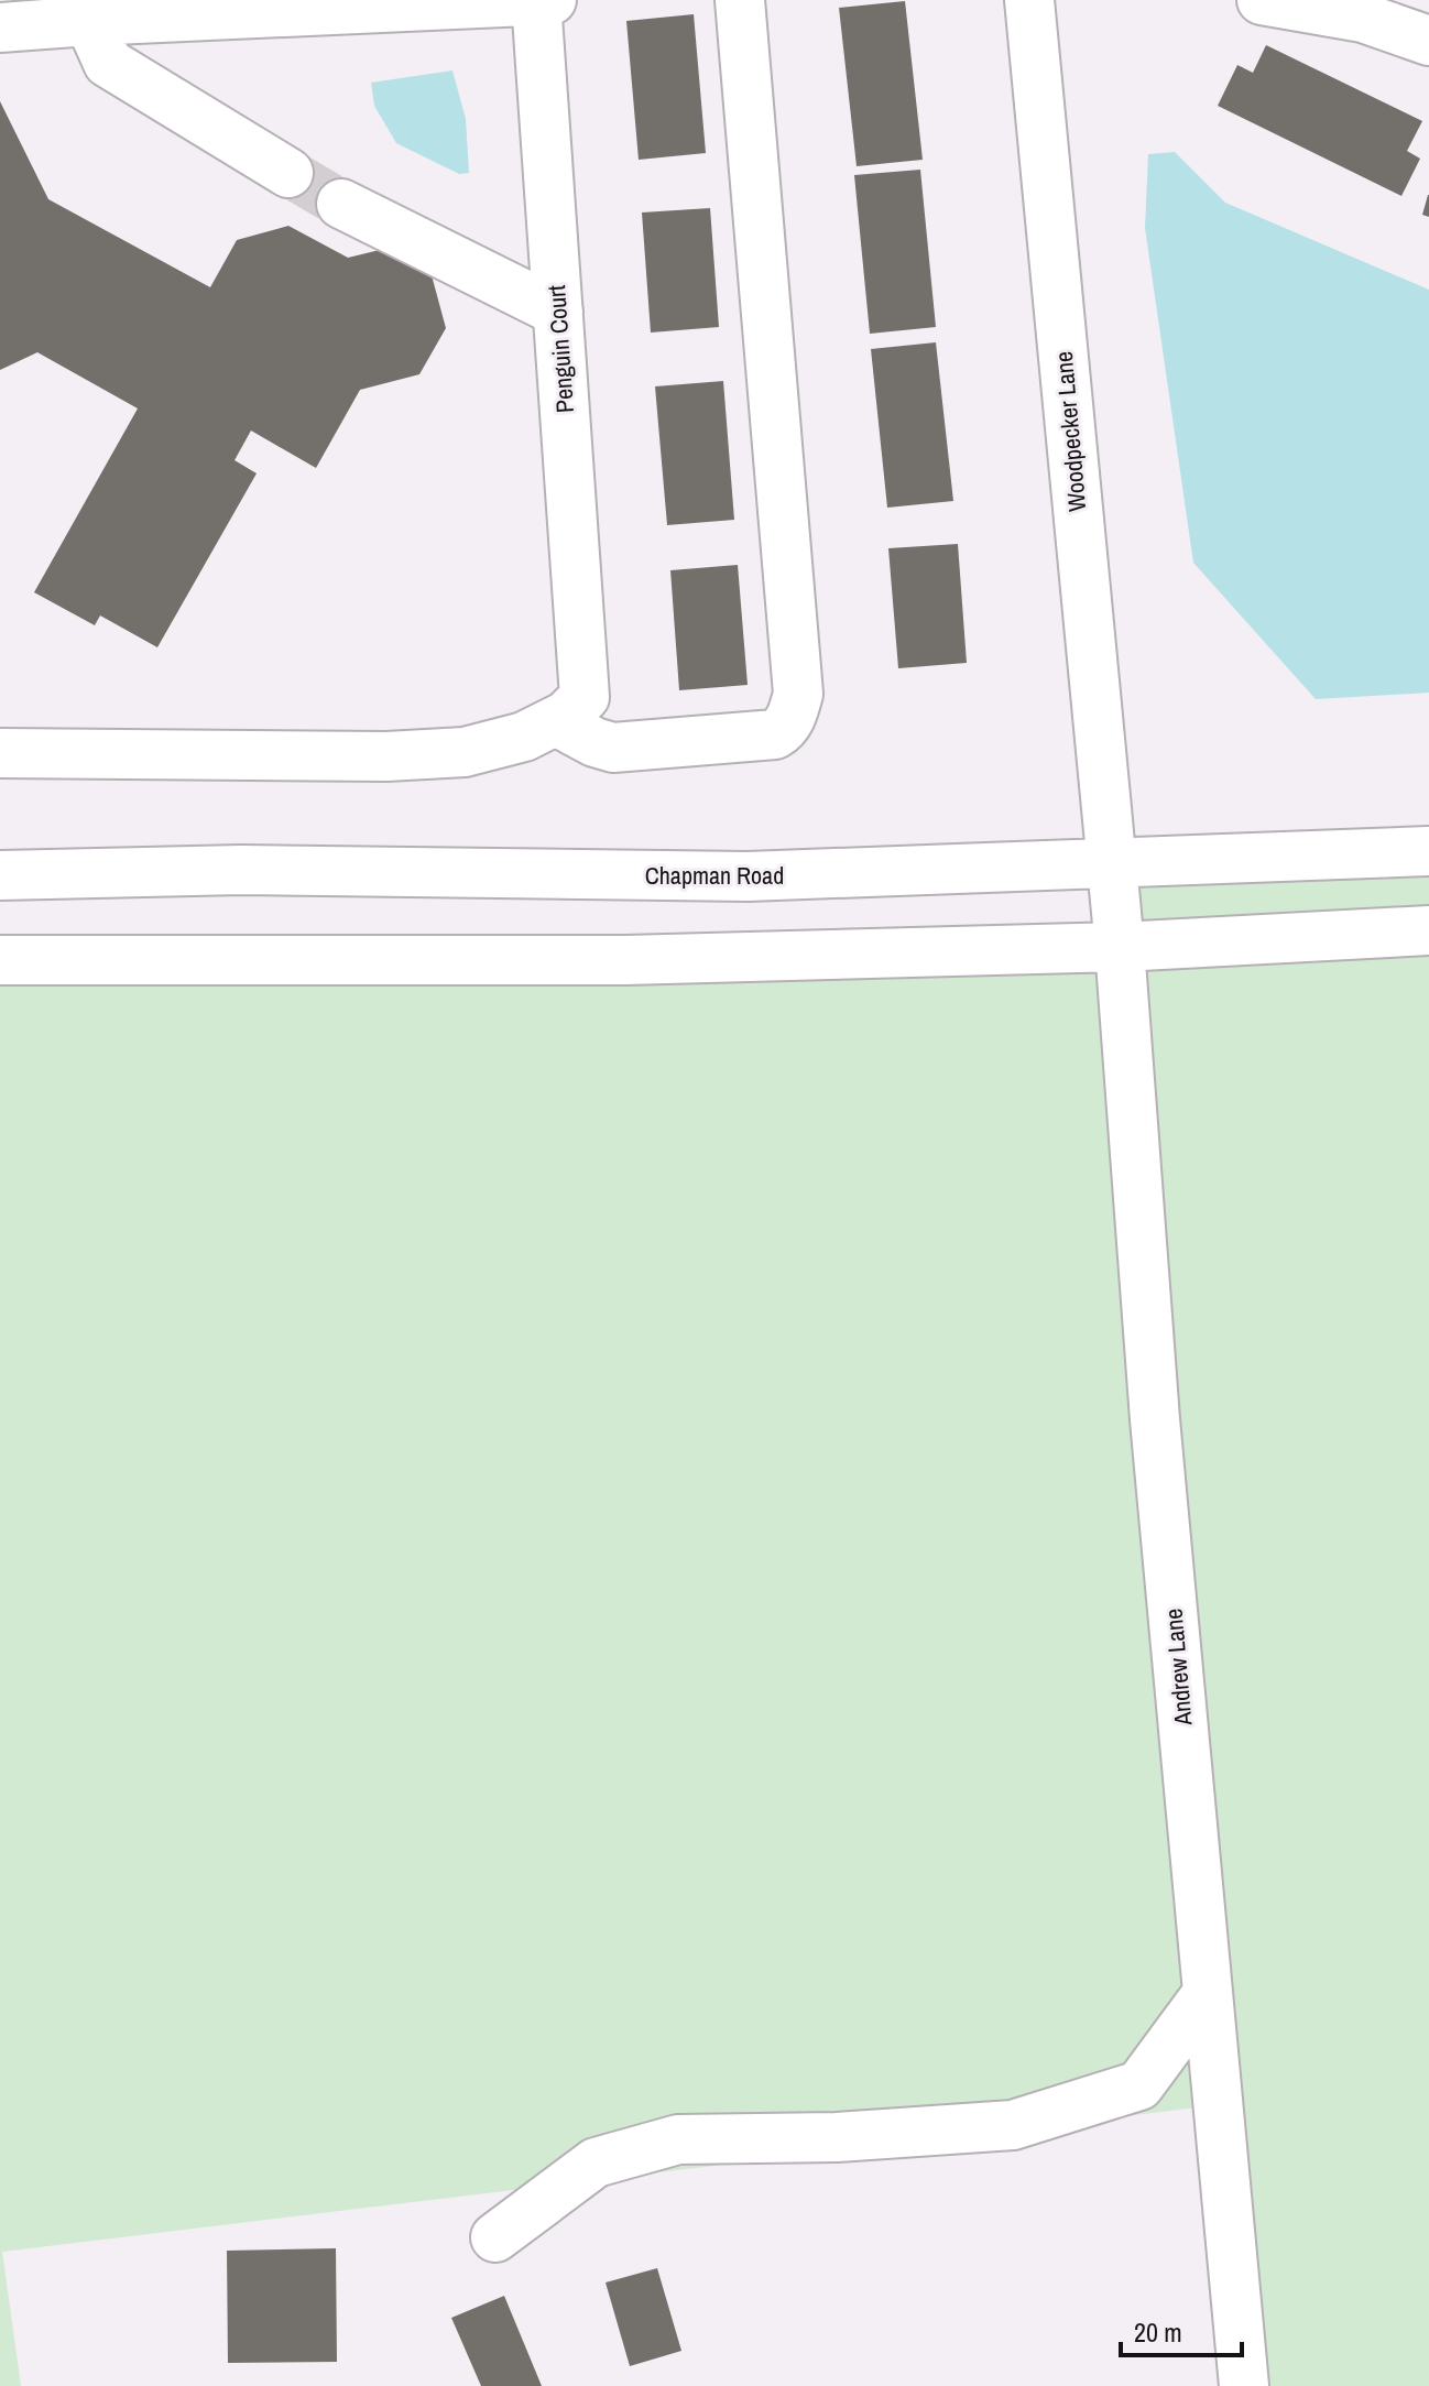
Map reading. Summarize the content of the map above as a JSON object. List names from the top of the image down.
{
  "streets": {
    "street": [
      "Penguin Court",
      "Woodpecker Lane",
      "Chapman Road",
      "Andrew Lane"
    ]
  },
  "crossings": [
    ["Woodpecker Lane", "Chapman Road"],
    ["Woodpecker Lane", "Andrew Lane"]
  ],
  "scale_bar": "20 m"
}
